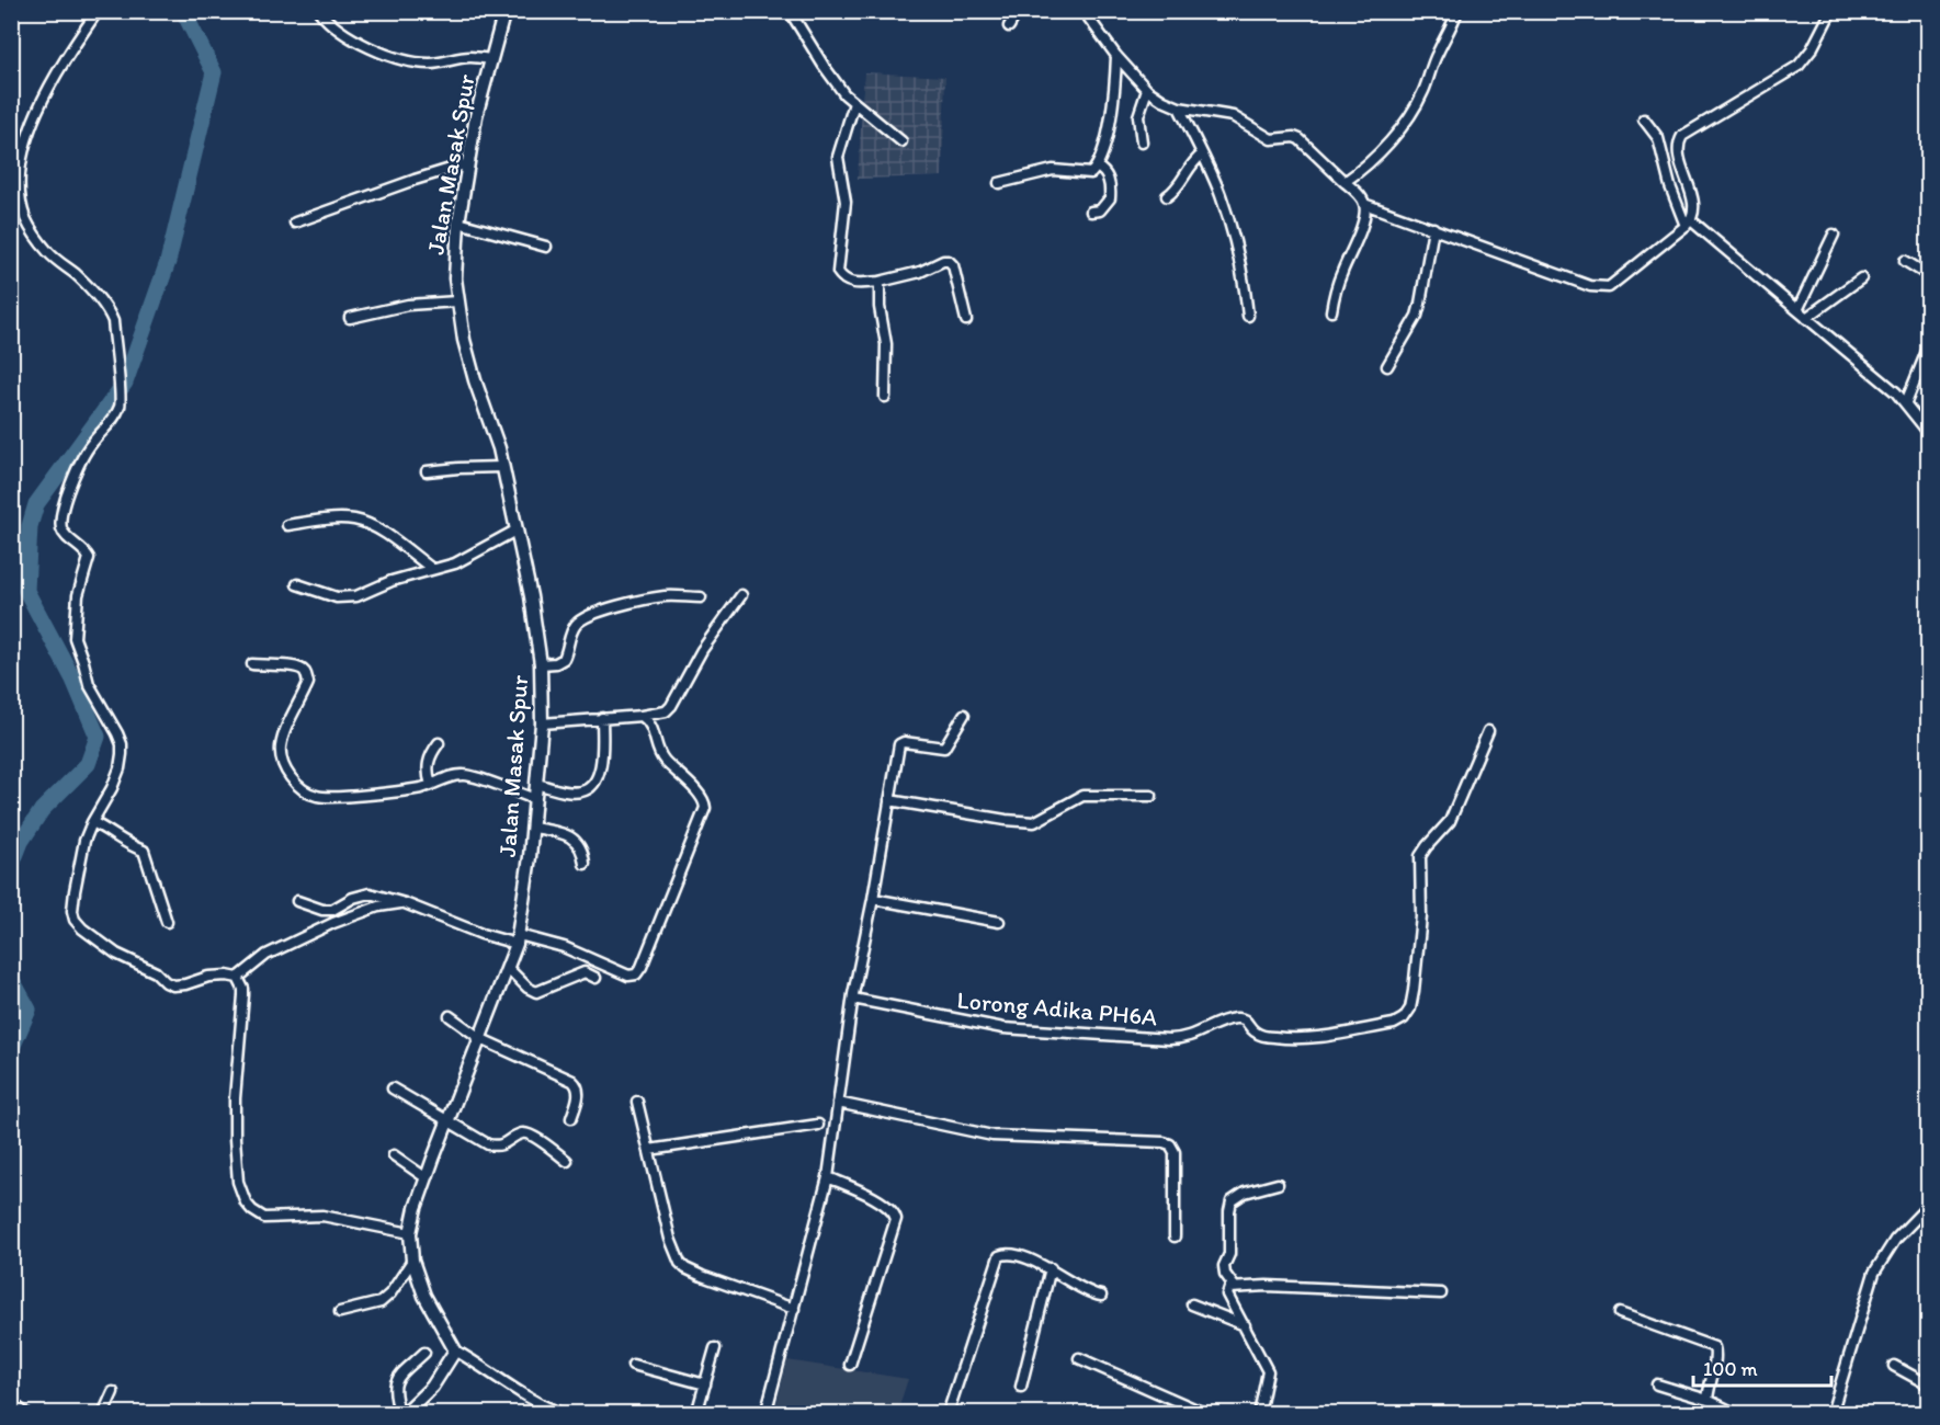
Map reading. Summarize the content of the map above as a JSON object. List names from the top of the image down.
{
  "streets": {
    "street": ["Jalan Masak Spur", "Lorong Adika PH6A"]
  },
  "scale_bar": "100 m"
}
